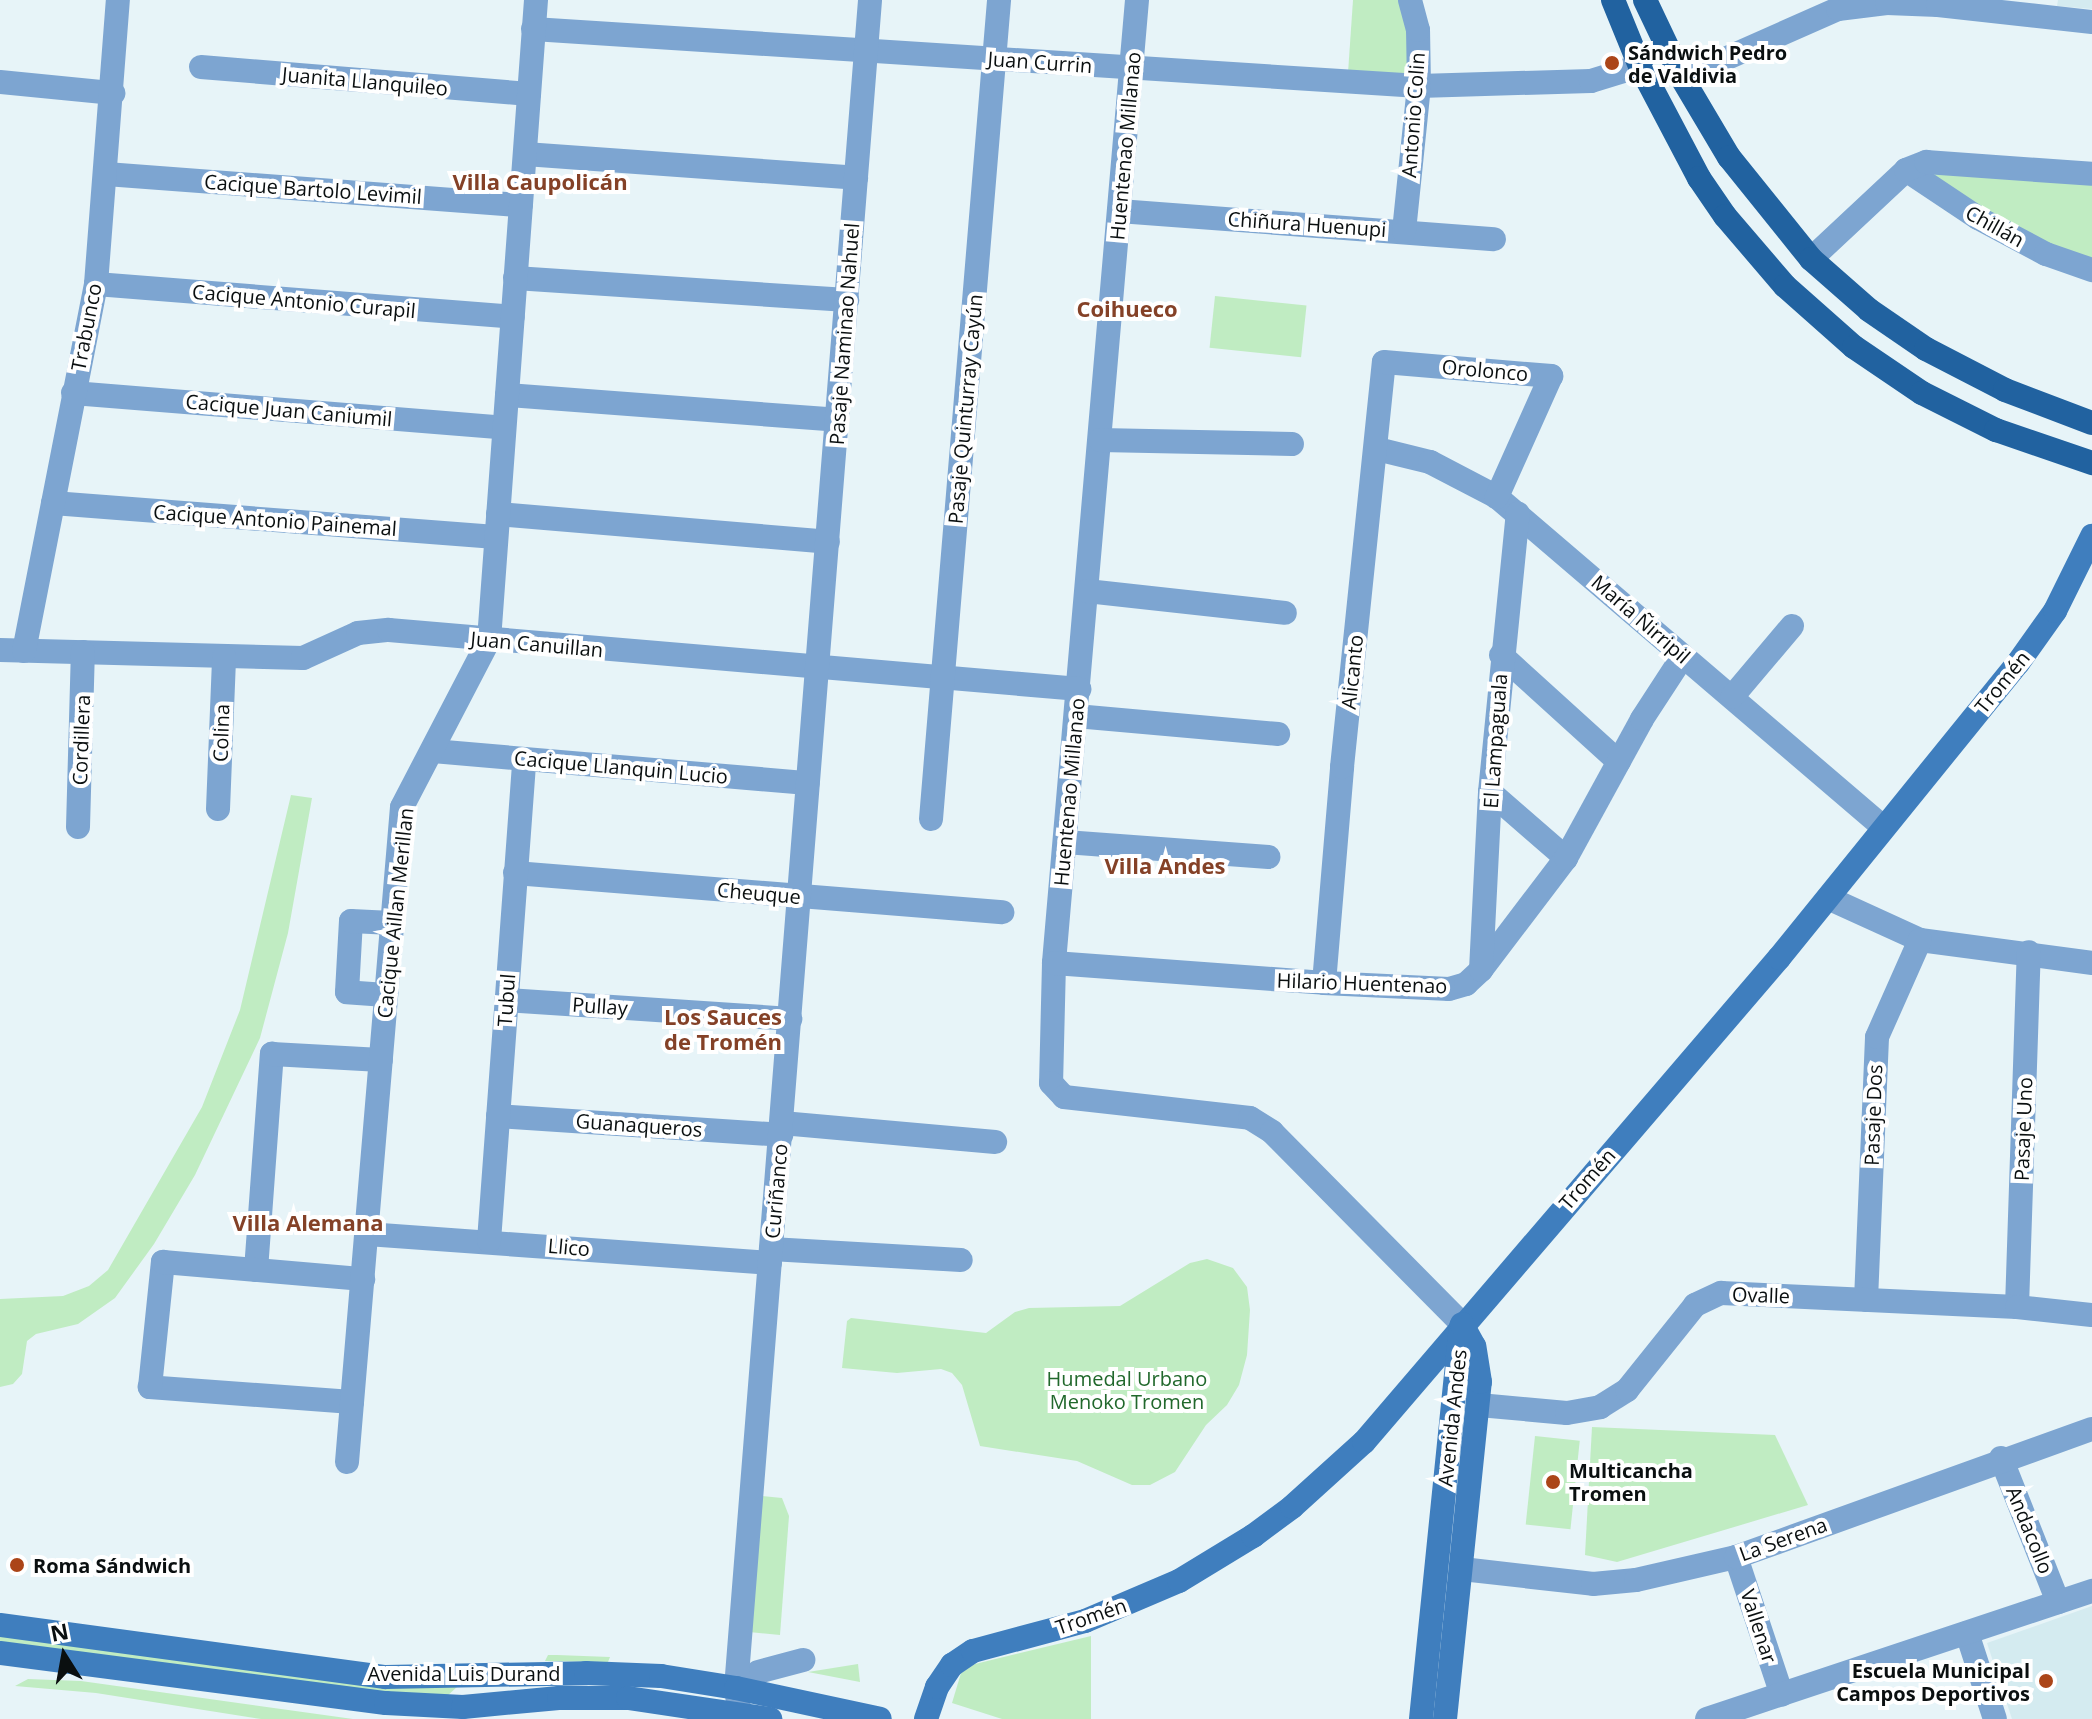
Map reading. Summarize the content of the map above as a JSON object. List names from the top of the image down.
{
  "streets": {
    "street": [
      "Juan Currin",
      "Juanita Llanquileo",
      "Antonio Colin",
      "Huentenao Millanao",
      "Cacique Bartolo Levimil",
      "Chiñura Huenupi",
      "Chillán",
      "Cacique Antonio Curapil",
      "Trabunco",
      "Pasaje Naminao Nahuel",
      "Orolonco",
      "Pasaje Quinturray Cayún",
      "Cacique Juan Caniumil",
      "Cacique Antonio Painemal",
      "María Ñirripil",
      "Juan Canuillan",
      "Alicanto",
      "Tromén",
      "Colina",
      "Cordillera",
      "El Lampaguala",
      "Cacique Llanquin Lucio",
      "Cheuque",
      "Cacique Aillan Merillan",
      "Hilario Huentenao",
      "Tubul",
      "Pullay",
      "Pasaje Dos",
      "Guanaqueros",
      "Pasaje Uno",
      "Curiñanco",
      "Llico",
      "Ovalle",
      "Avenida Andes",
      "Andacollo",
      "La Serena",
      "Vallenar",
      "Avenida Luis Durand"
    ]
  },
  "crossings": [
    ["Juan Currin", "Antonio Colin"],
    ["Juan Currin", "Huentenao Millanao"],
    ["Juan Currin", "Pasaje Naminao Nahuel"],
    ["Juan Currin", "Pasaje Quinturray Cayún"],
    ["Juan Currin", "Cacique Aillan Merillan"],
    ["Juanita Llanquileo", "Cacique Aillan Merillan"],
    ["Antonio Colin", "Chiñura Huenupi"],
    ["Huentenao Millanao", "Chiñura Huenupi"],
    ["Huentenao Millanao", "Juan Canuillan"],
    ["Huentenao Millanao", "Tromén"],
    ["Huentenao Millanao", "Hilario Huentenao"],
    ["Huentenao Millanao", "Avenida Andes"],
    ["Cacique Bartolo Levimil", "Trabunco"],
    ["Cacique Bartolo Levimil", "Cacique Aillan Merillan"],
    ["Cacique Antonio Curapil", "Trabunco"],
    ["Cacique Antonio Curapil", "Cacique Aillan Merillan"],
    ["Trabunco", "Cacique Juan Caniumil"],
    ["Trabunco", "Cacique Antonio Painemal"],
    ["Trabunco", "Juan Canuillan"],
    ["Pasaje Naminao Nahuel", "Cacique Antonio Painemal"],
    ["Pasaje Naminao Nahuel", "Juan Canuillan"],
    ["Pasaje Naminao Nahuel", "Curiñanco"],
    ["Orolonco", "María Ñirripil"],
    ["Orolonco", "Alicanto"],
    ["Pasaje Quinturray Cayún", "Juan Canuillan"],
    ["Cacique Juan Caniumil", "Cacique Aillan Merillan"],
    ["Cacique Antonio Painemal", "Cacique Aillan Merillan"],
    ["María Ñirripil", "Alicanto"],
    ["María Ñirripil", "Tromén"],
    ["María Ñirripil", "El Lampaguala"],
    ["María Ñirripil", "Hilario Huentenao"],
    ["Juan Canuillan", "Colina"],
    ["Juan Canuillan", "Cordillera"],
    ["Juan Canuillan", "Cacique Aillan Merillan"],
    ["Juan Canuillan", "Curiñanco"],
    ["Alicanto", "Hilario Huentenao"],
    ["Tromén", "Avenida Andes"],
    ["El Lampaguala", "Hilario Huentenao"],
    ["Cacique Llanquin Lucio", "Cacique Aillan Merillan"],
    ["Cacique Llanquin Lucio", "Tubul"],
    ["Cacique Llanquin Lucio", "Curiñanco"],
    ["Cheuque", "Tubul"],
    ["Cheuque", "Curiñanco"],
    ["Cacique Aillan Merillan", "Llico"],
    ["Tubul", "Pullay"],
    ["Tubul", "Guanaqueros"],
    ["Tubul", "Llico"],
    ["Pullay", "Curiñanco"],
    ["Pasaje Dos", "Ovalle"],
    ["Guanaqueros", "Curiñanco"],
    ["Pasaje Uno", "Ovalle"],
    ["Curiñanco", "Llico"],
    ["Curiñanco", "Avenida Luis Durand"],
    ["Ovalle", "Avenida Andes"],
    ["Avenida Andes", "La Serena"],
    ["Andacollo", "La Serena"],
    ["La Serena", "Vallenar"]
  ],
  "districts": [
    "Villa Caupolicán",
    "Coihueco",
    "Villa Andes",
    "Los Sauces de Tromén",
    "Villa Alemana"
  ],
  "parks": ["Humedal Urbano Menoko Tromen"],
  "places": [
    "Sándwich Pedro de Valdivia",
    "Multicancha Tromen",
    "Roma Sándwich",
    "Escuela Municipal Campos Deportivos"
  ],
  "north": "top"
}
